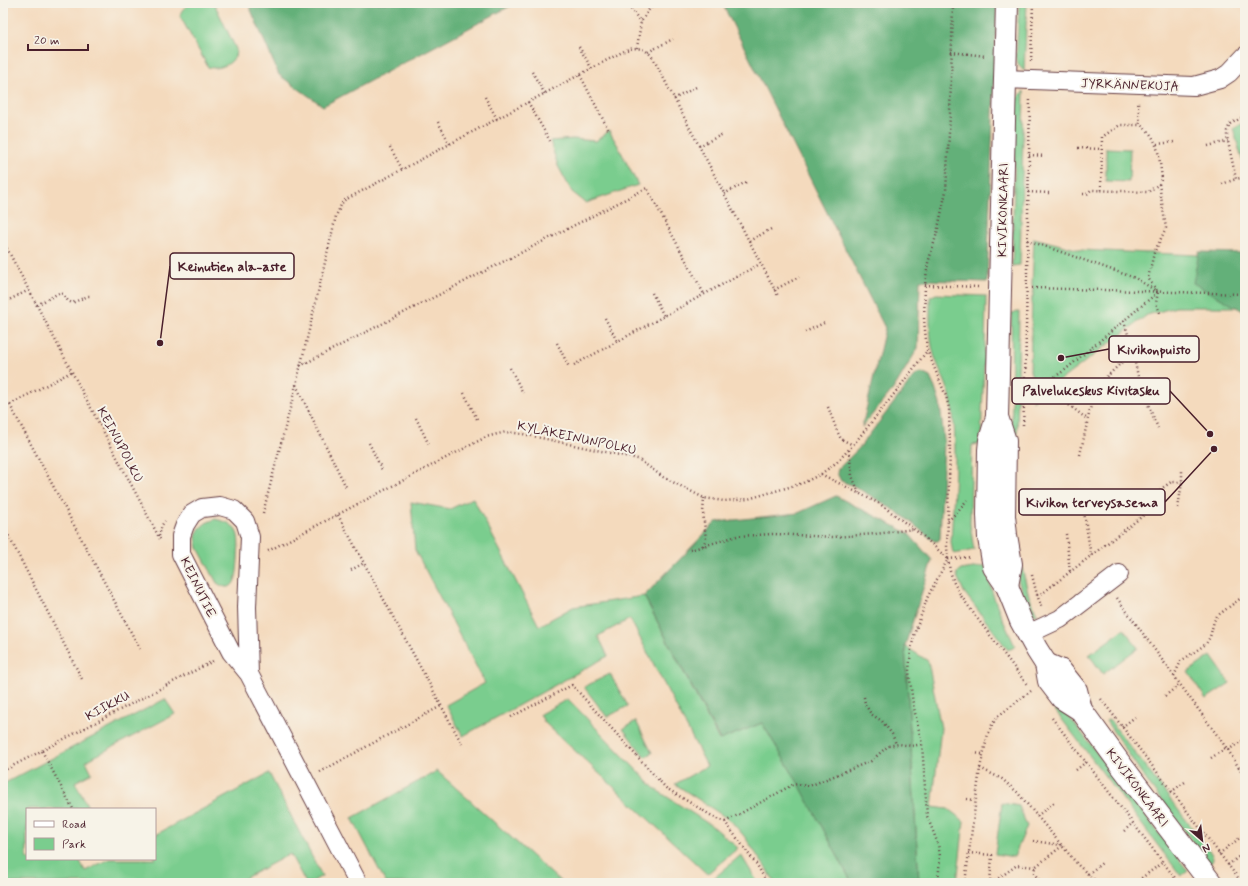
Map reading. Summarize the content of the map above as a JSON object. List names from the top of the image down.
{
  "streets": {
    "street": ["JYRKÄNNEKUJA", "KIVIKONKAARI", "KEINUTIE"],
    "path": ["KYLÄKEINUNPOLKU", "KEINUPOLKU", "KIIKKU"]
  },
  "crossings": [
    ["JYRKÄNNEKUJA", "KIVIKONKAARI"],
    ["KYLÄKEINUNPOLKU", "KEINUTIE"]
  ],
  "places": [
    "Keinutien ala-aste",
    "Kivikonpuisto",
    "Palvelukeskus Kivitasku",
    "Kivikon terveysasema"
  ],
  "legend": ["Road", "Park"],
  "scale_bar": "20 m",
  "north": "bottom right"
}
